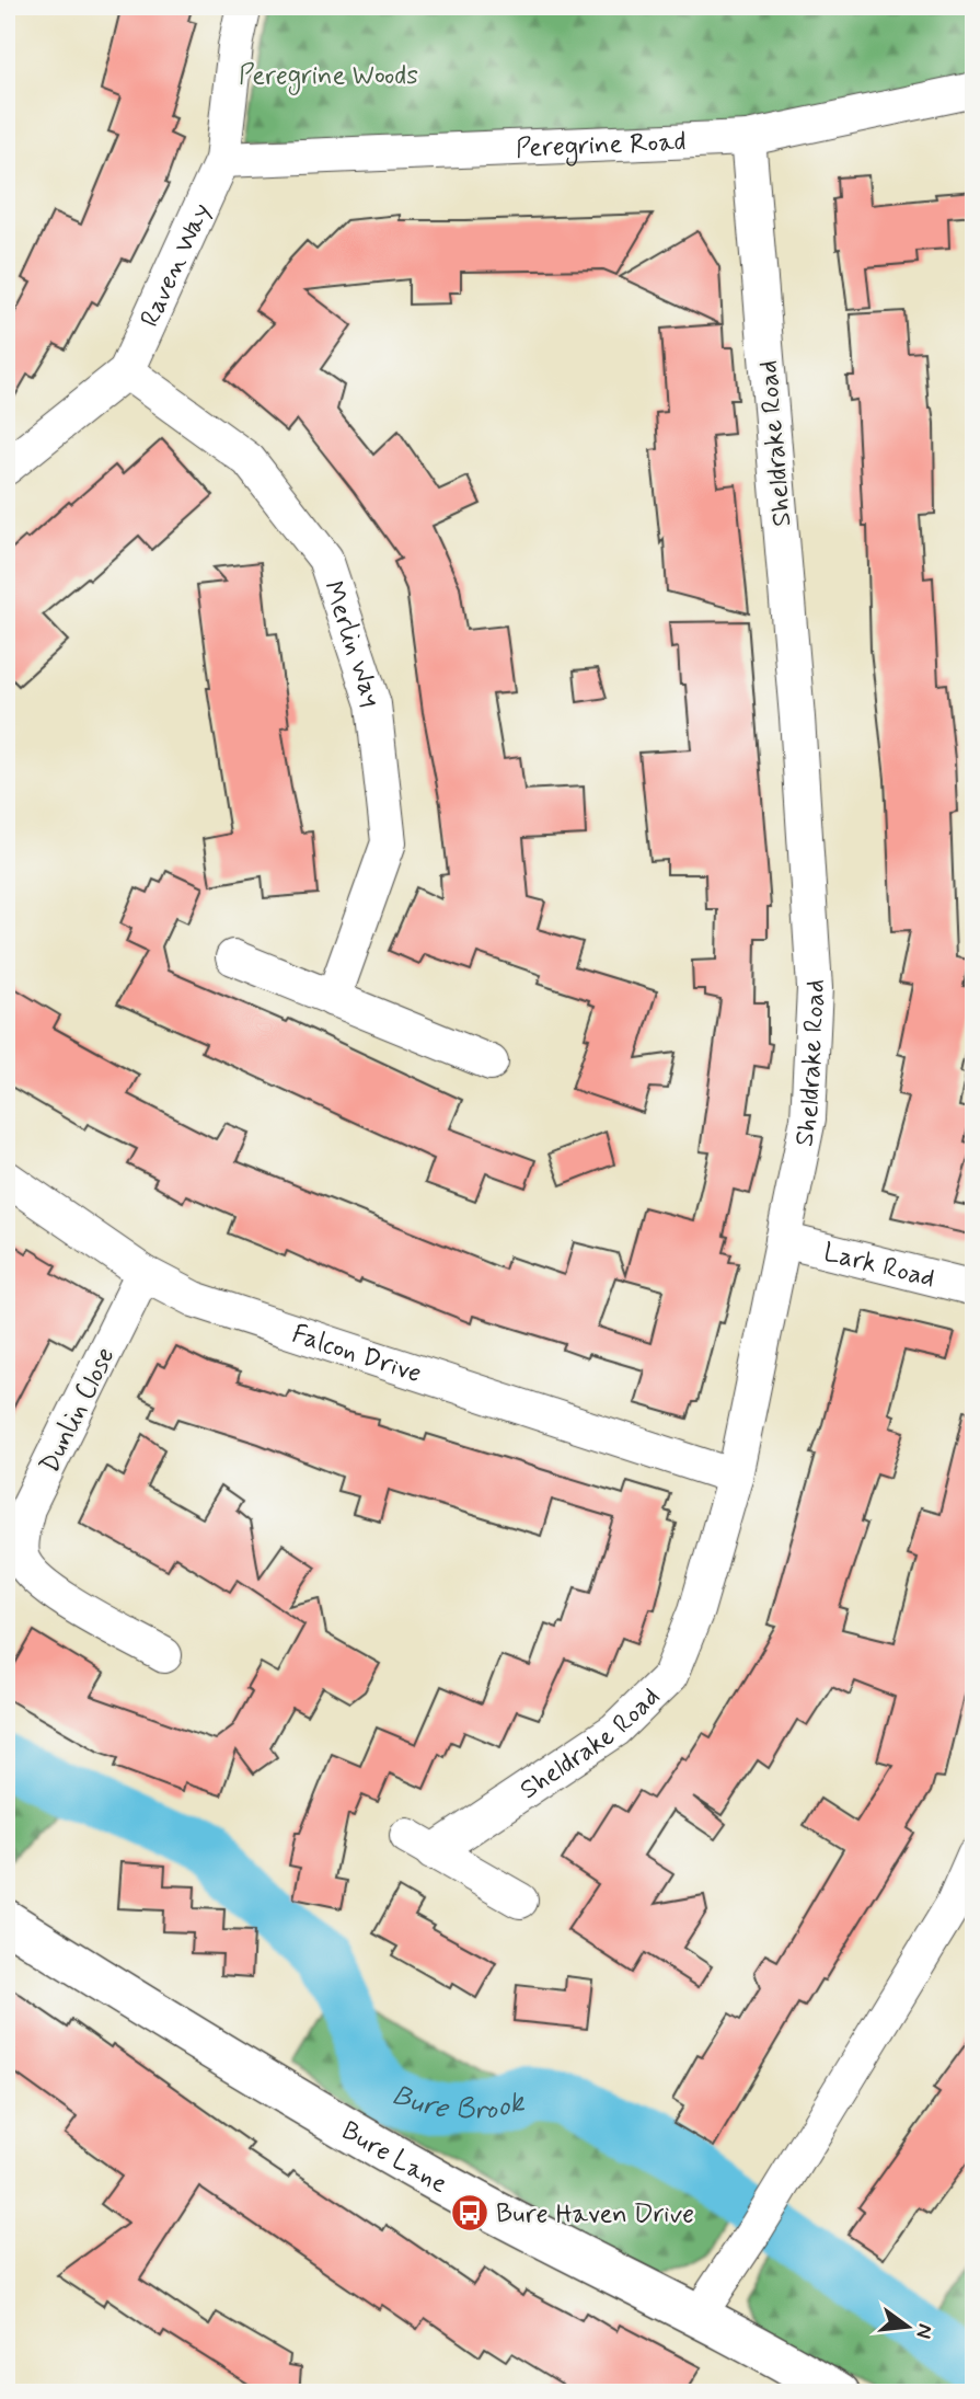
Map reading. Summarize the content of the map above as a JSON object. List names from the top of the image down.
{
  "streets": {
    "street": [
      "Peregrine Road",
      "Raven Way",
      "Sheldrake Road",
      "Merlin Way",
      "Lark Road",
      "Falcon Drive",
      "Dunlin Close",
      "Bure Lane"
    ]
  },
  "crossings": [
    ["Peregrine Road", "Raven Way"],
    ["Peregrine Road", "Sheldrake Road"],
    ["Raven Way", "Merlin Way"],
    ["Sheldrake Road", "Lark Road"],
    ["Sheldrake Road", "Falcon Drive"],
    ["Falcon Drive", "Dunlin Close"]
  ],
  "water": ["Bure Brook"],
  "parks": ["Peregrine Woods"],
  "places": {
    "bus stop": ["Bure Haven Drive"]
  },
  "north": "right"
}
